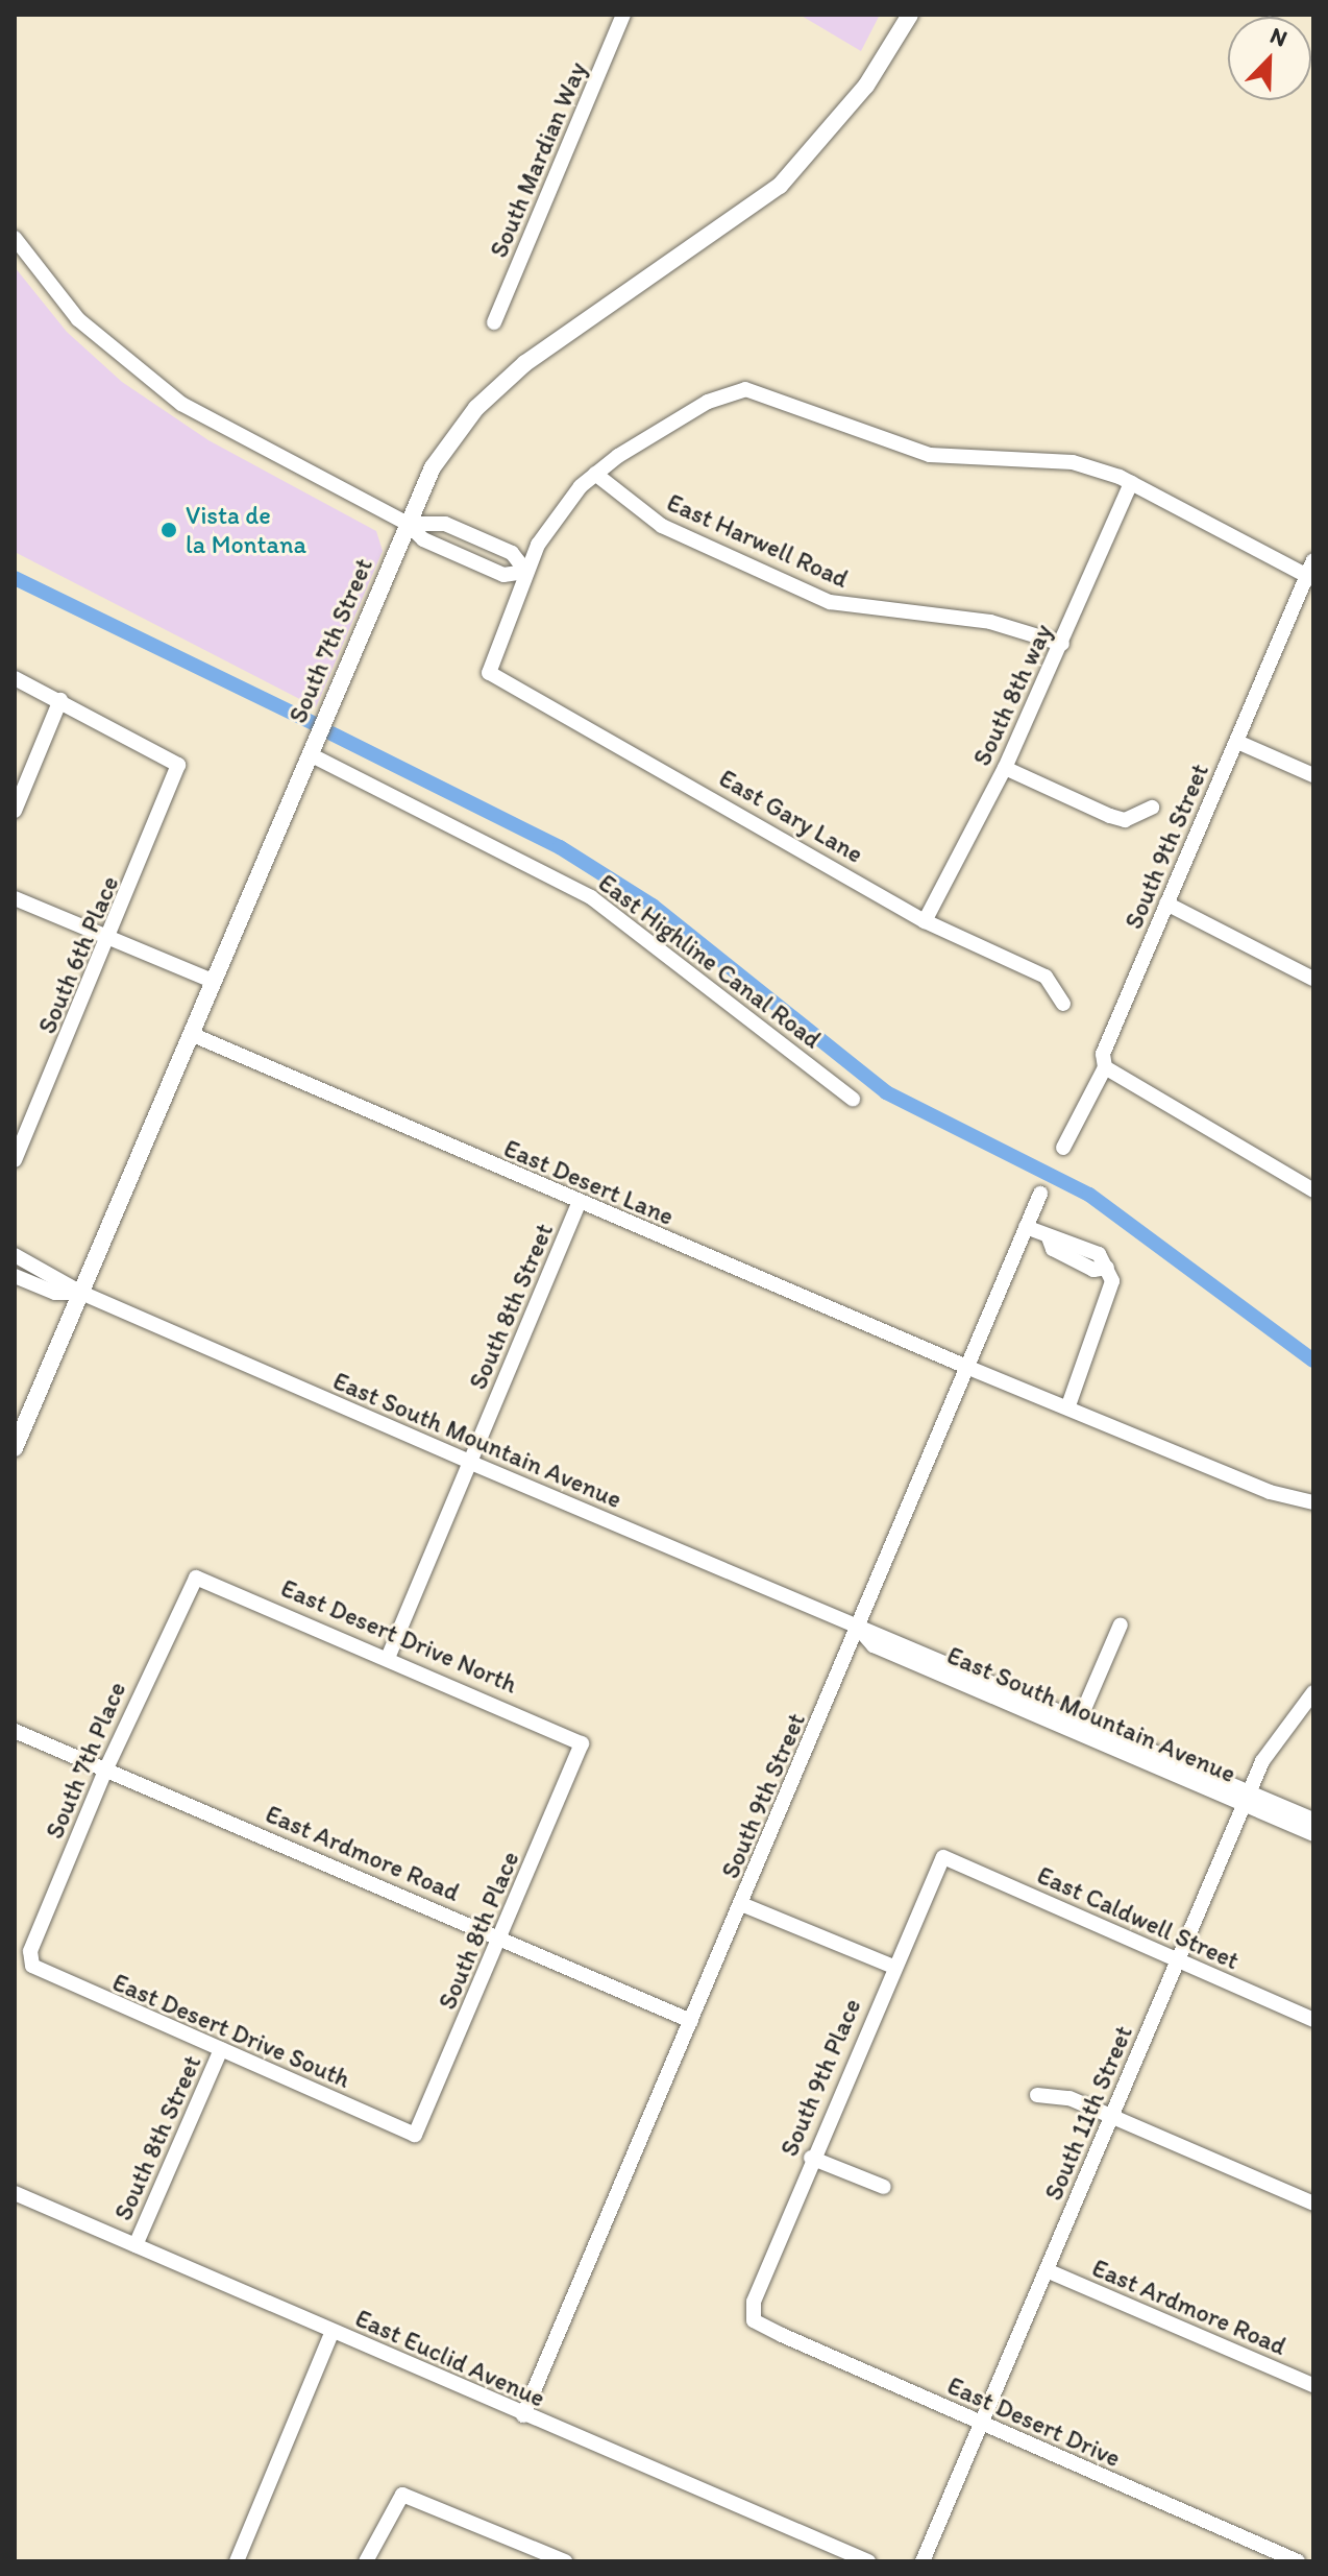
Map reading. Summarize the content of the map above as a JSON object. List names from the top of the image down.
{
  "streets": {
    "main road": ["South 7th Street"],
    "street": [
      "South Mardian Way",
      "East Harwell Road",
      "South 8th way",
      "East Gary Lane",
      "South 9th Street",
      "South 6th Place",
      "East Highline Canal Road",
      "East Desert Lane",
      "South 8th Street",
      "East South Mountain Avenue",
      "East Desert Drive North",
      "South 7th Place",
      "East Ardmore Road",
      "East Caldwell Street",
      "South 8th Place",
      "East Desert Drive South",
      "South 9th Place",
      "South 11th Street",
      "East Euclid Avenue",
      "East Desert Drive"
    ]
  },
  "crossings": [
    ["East Harwell Road", "South 8th way"],
    ["South 7th Street", "East Highline Canal Road"],
    ["South 7th Street", "East Desert Lane"],
    ["South 7th Street", "East South Mountain Avenue"],
    ["South 8th way", "East Gary Lane"],
    ["South 9th Street", "East Desert Lane"],
    ["South 9th Street", "East South Mountain Avenue"],
    ["South 9th Street", "East Ardmore Road"],
    ["South 9th Street", "East Euclid Avenue"],
    ["East Desert Lane", "South 8th Street"],
    ["South 8th Street", "East South Mountain Avenue"],
    ["South 8th Street", "East Desert Drive North"],
    ["South 8th Street", "East Desert Drive South"],
    ["South 8th Street", "East Euclid Avenue"],
    ["East South Mountain Avenue", "South 11th Street"],
    ["East Desert Drive North", "South 7th Place"],
    ["East Desert Drive North", "South 8th Place"],
    ["South 7th Place", "East Ardmore Road"],
    ["South 7th Place", "East Desert Drive South"],
    ["East Ardmore Road", "South 8th Place"],
    ["East Ardmore Road", "South 11th Street"],
    ["East Caldwell Street", "South 9th Place"],
    ["East Caldwell Street", "South 11th Street"],
    ["South 8th Place", "East Desert Drive South"],
    ["South 9th Place", "East Desert Drive"],
    ["South 11th Street", "East Desert Drive"]
  ],
  "places": ["Vista de la Montana"],
  "north": "top right"
}
